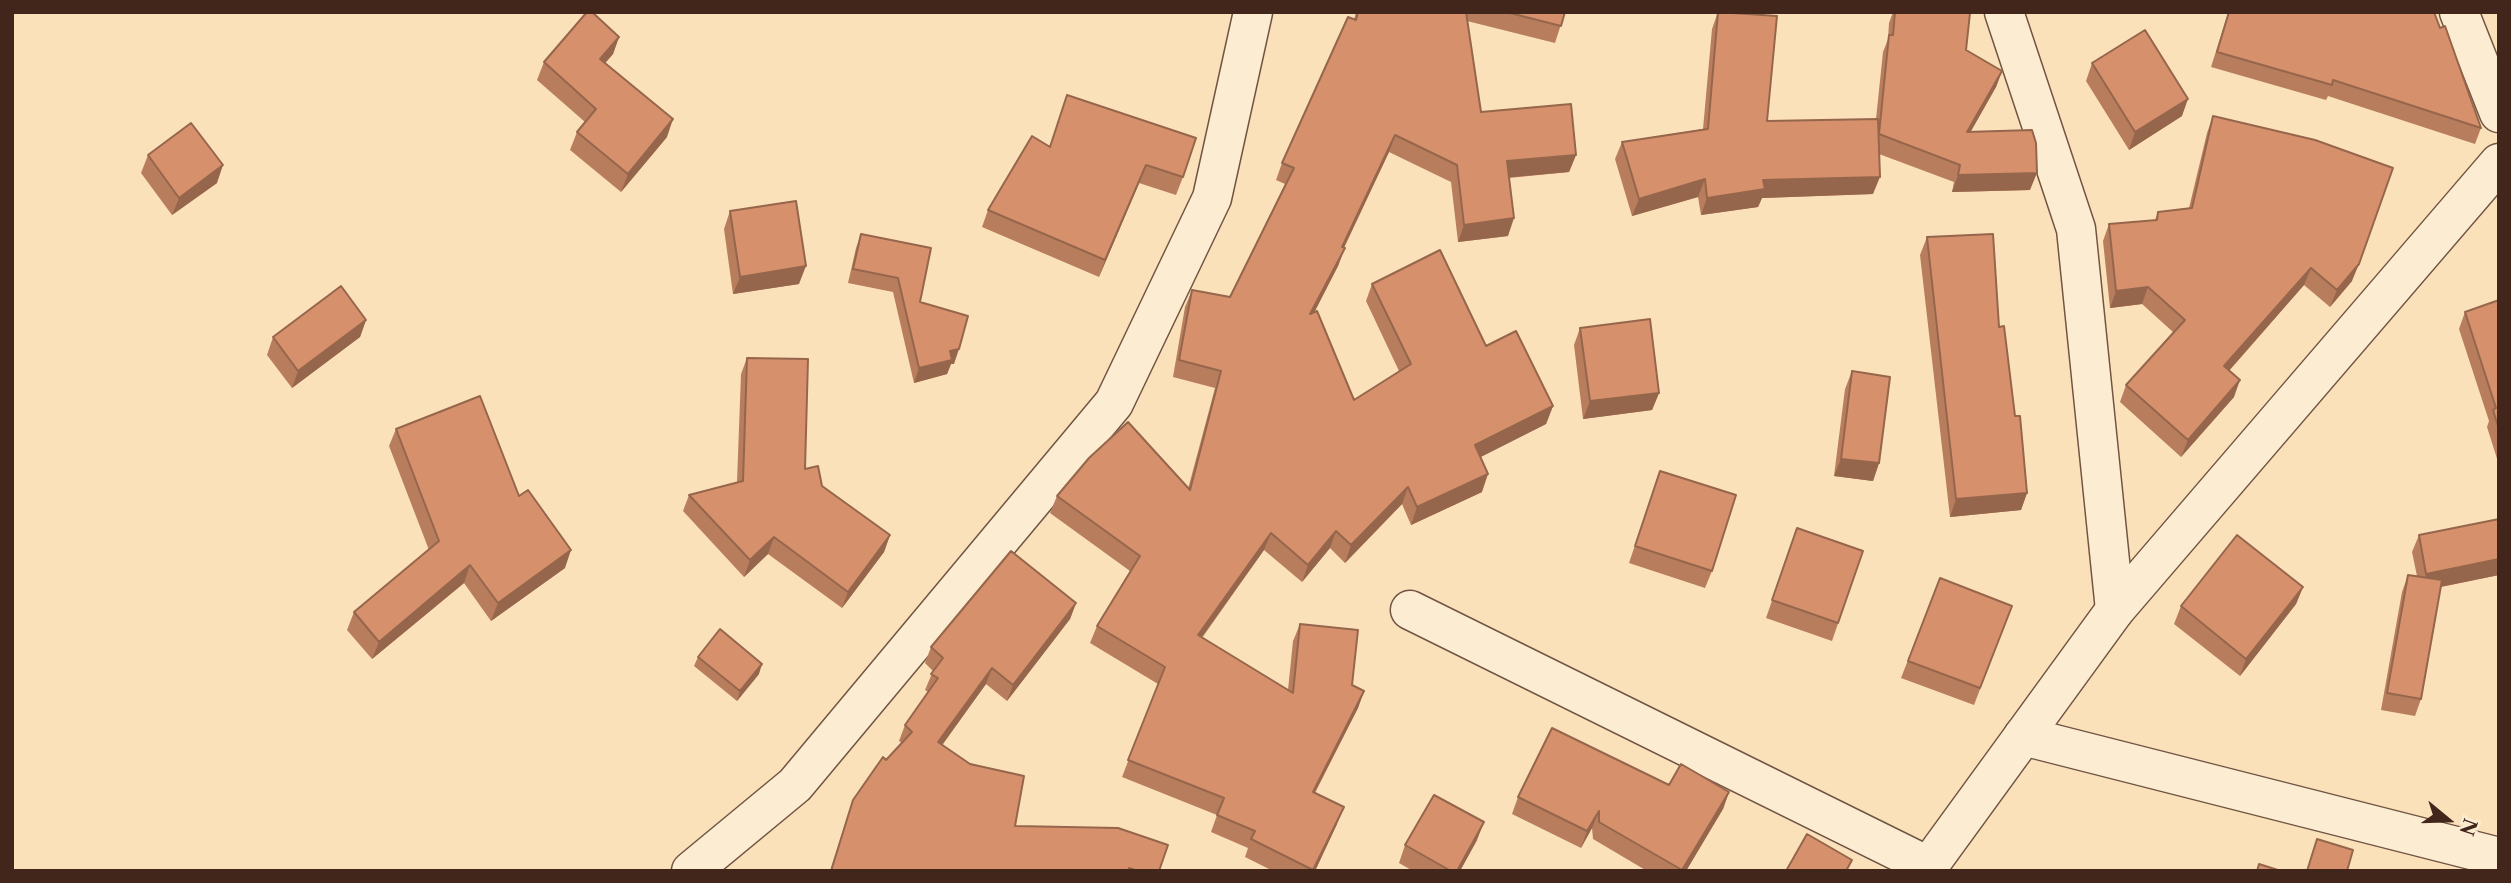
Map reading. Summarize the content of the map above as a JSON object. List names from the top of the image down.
{
  "north": "right"
}
